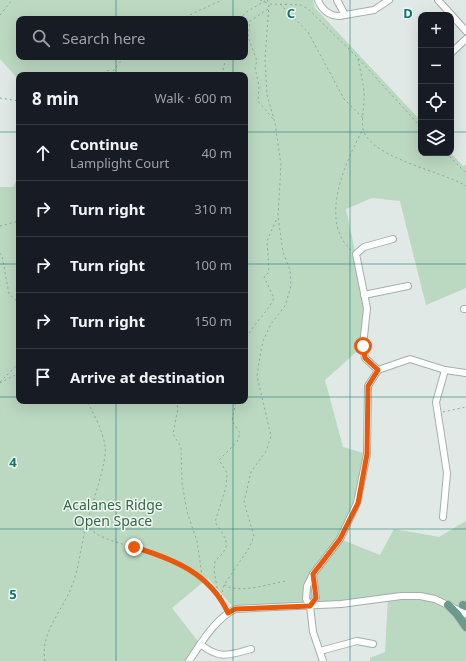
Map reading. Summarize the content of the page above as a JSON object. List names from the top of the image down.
{
  "parks": ["Acalanes Ridge Open Space"],
  "page": {
    "map_buttons": ["+", "−"],
    "search": "Search here",
    "heading": ["8 min", "Walk · 600 m"],
    "list": [
      ["Continue", "Lamplight Court", "40 m"],
      ["Turn right", "310 m"],
      ["Turn right", "100 m"],
      ["Turn right", "150 m"],
      "Arrive at destination"
    ]
  },
  "grid": {
    "columns": ["C", "D"],
    "rows": ["4", "5"]
  }
}
